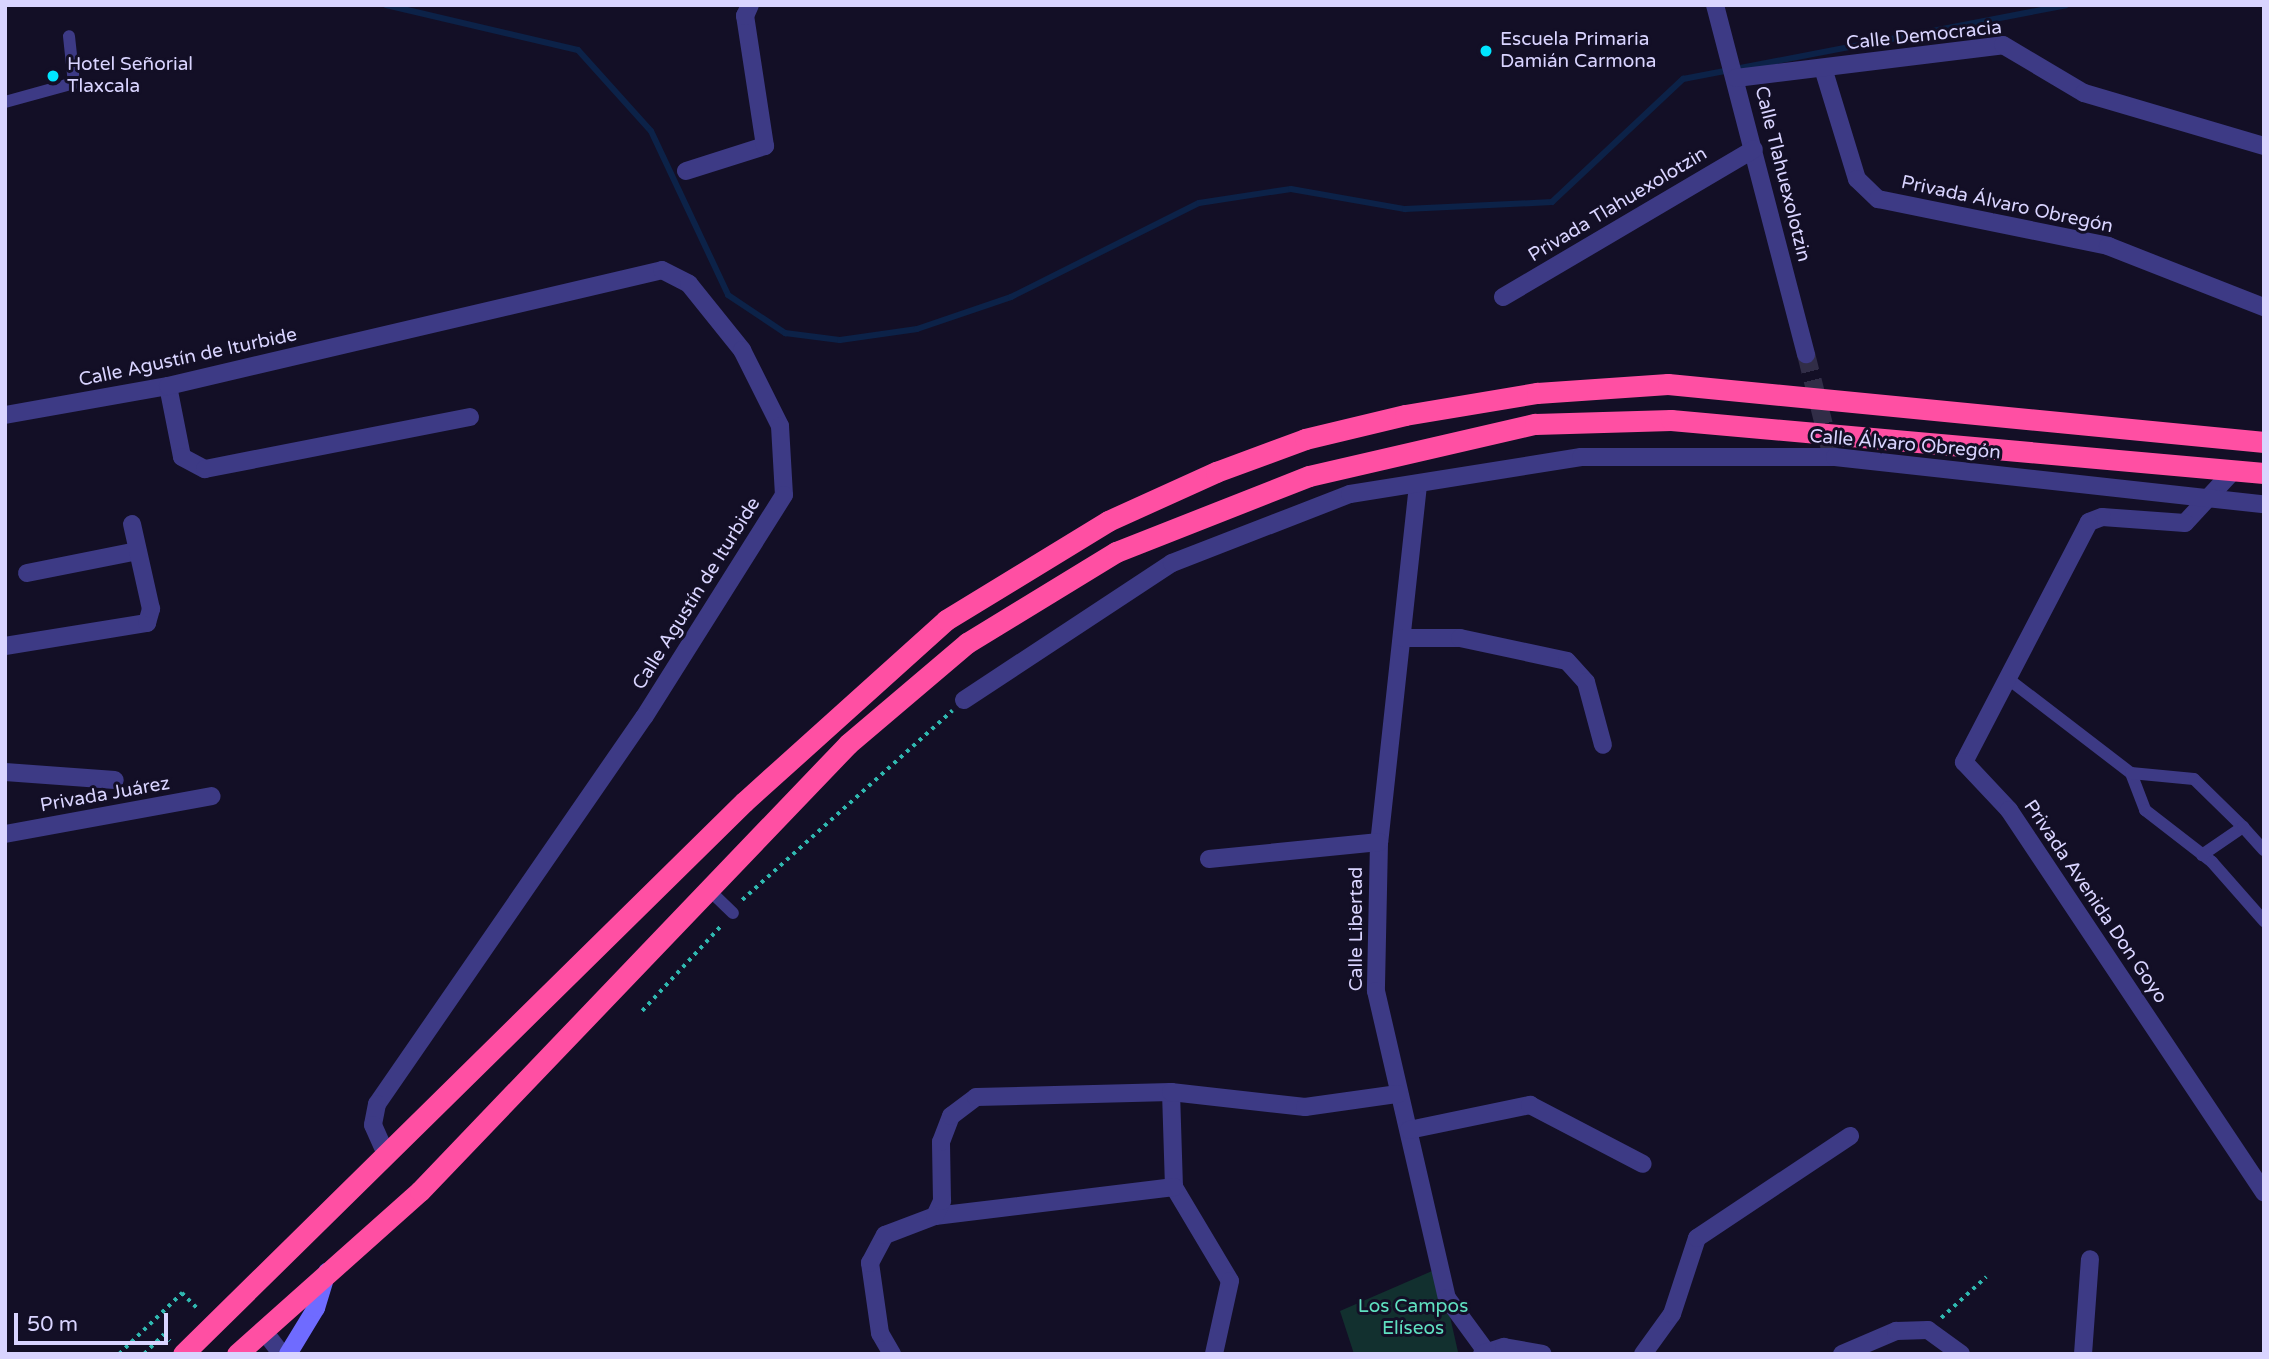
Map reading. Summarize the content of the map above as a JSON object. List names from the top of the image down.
{
  "streets": {
    "street": [
      "Calle Democracia",
      "Calle Tlahuexolotzin",
      "Privada Tlahuexolotzin",
      "Privada Álvaro Obregón",
      "Calle Agustín de Iturbide",
      "Calle Álvaro Obregón",
      "Privada Juárez",
      "Privada Avenida Don Goyo",
      "Calle Libertad"
    ]
  },
  "crossings": [
    ["Calle Democracia", "Calle Tlahuexolotzin"],
    ["Calle Democracia", "Privada Álvaro Obregón"],
    ["Calle Tlahuexolotzin", "Privada Tlahuexolotzin"],
    ["Calle Álvaro Obregón", "Privada Avenida Don Goyo"],
    ["Calle Álvaro Obregón", "Calle Libertad"]
  ],
  "parks": ["Los Campos Elíseos"],
  "places": ["Escuela Primaria Damián Carmona", "Hotel Señorial Tlaxcala"],
  "scale_bar": "50 m"
}
